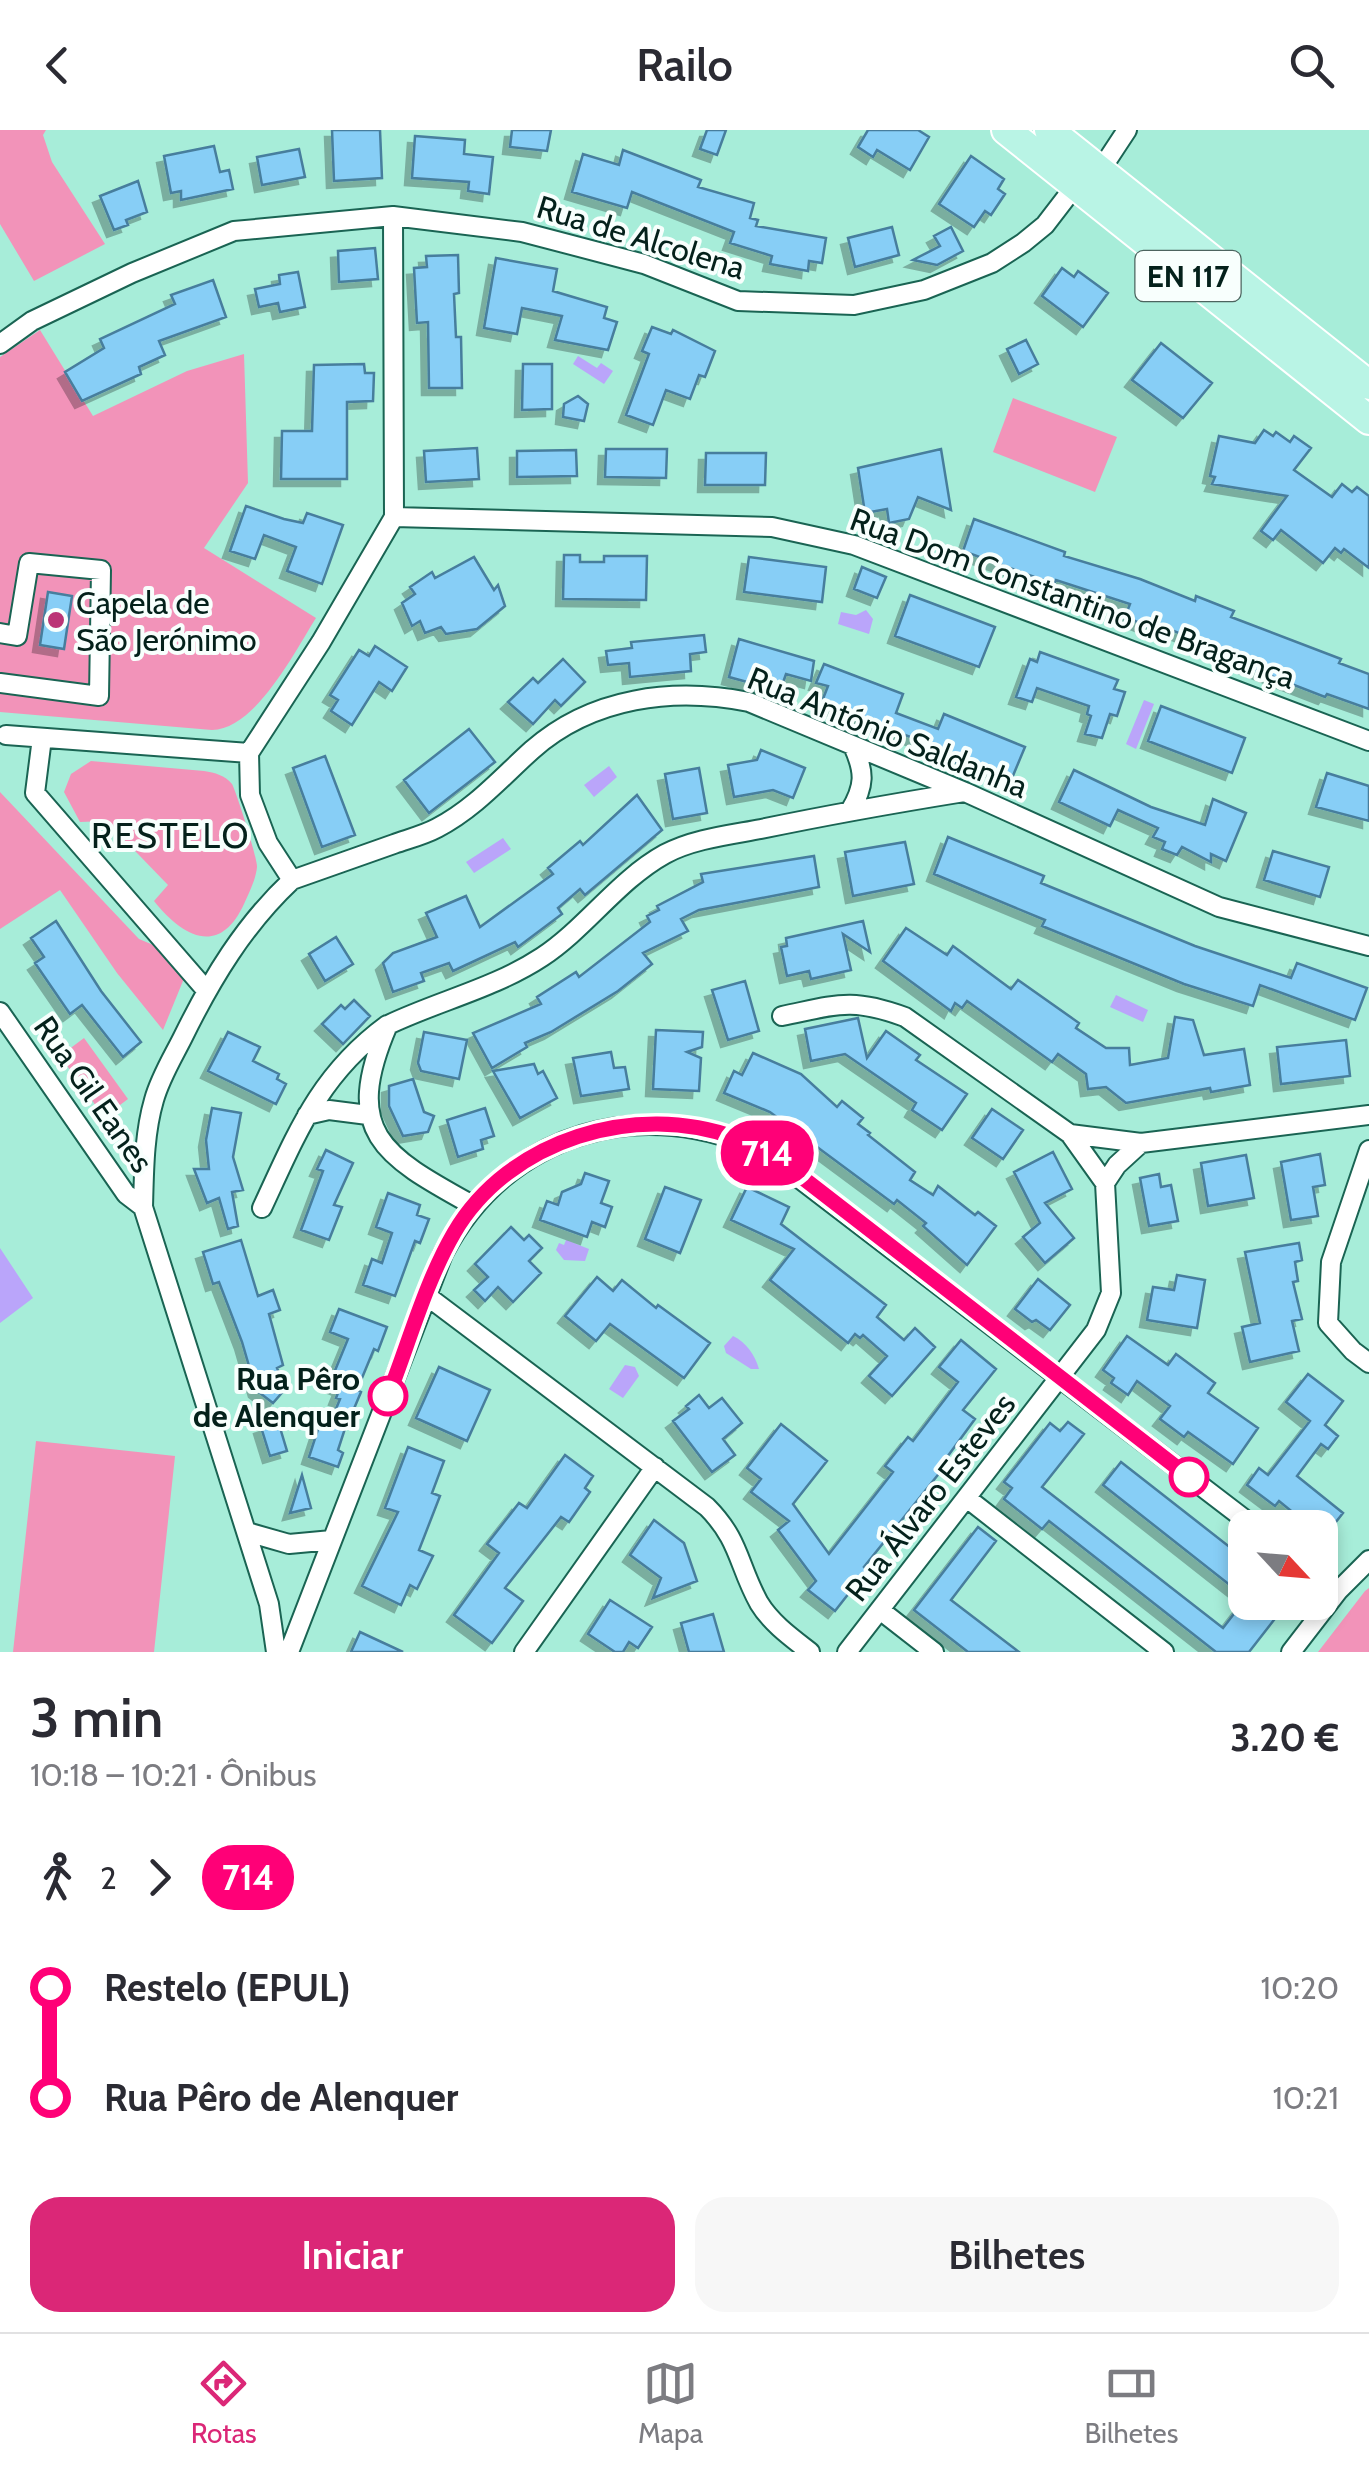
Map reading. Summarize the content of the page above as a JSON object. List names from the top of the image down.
{
  "streets": {
    "main road": ["EN 117"],
    "street": [
      "Rua de Alcolena",
      "Rua Dom Constantino de Bragança",
      "Rua António Saldanha",
      "Rua Gil Eanes",
      "Rua Álvaro Esteves"
    ]
  },
  "crossings": [
    ["Rua de Alcolena", "EN 117"]
  ],
  "districts": ["RESTELO"],
  "places": ["Capela de São Jerónimo", "Rua Pêro de Alenquer"],
  "lines": ["bus line 714"],
  "north": "bottom right",
  "page": {
    "header": "Railo",
    "on_map": "714",
    "heading": ["3 min", "10:18 – 10:21 · Ônibus", "3.20 €"],
    "legs": ["2", "714"],
    "list": [
      {
        "name": "Restelo (EPUL)",
        "value": "10:20"
      },
      {
        "name": "Rua Pêro de Alenquer",
        "value": "10:21"
      }
    ],
    "buttons": ["Iniciar", "Bilhetes"],
    "tabs": ["Rotas", "Mapa", "Bilhetes"]
  }
}
